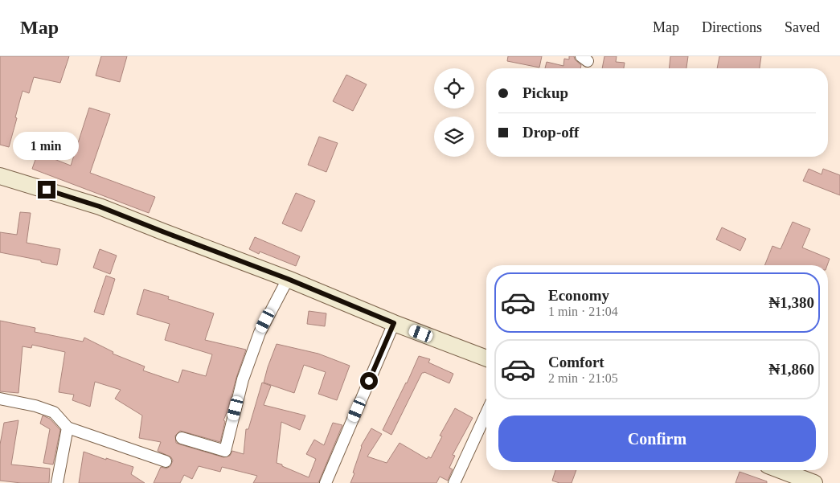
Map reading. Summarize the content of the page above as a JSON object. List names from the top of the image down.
{
  "page": {
    "header": "Map",
    "nav": ["Map", "Directions", "Saved"],
    "banner": ["Pickup", "Drop-off"],
    "bubble": "1 min",
    "list": [
      {
        "name": "Economy",
        "note": "1 min · 21:04",
        "value": "₦1,380"
      },
      {
        "name": "Comfort",
        "note": "2 min · 21:05",
        "value": "₦1,860"
      }
    ],
    "buttons": "Confirm"
  }
}
